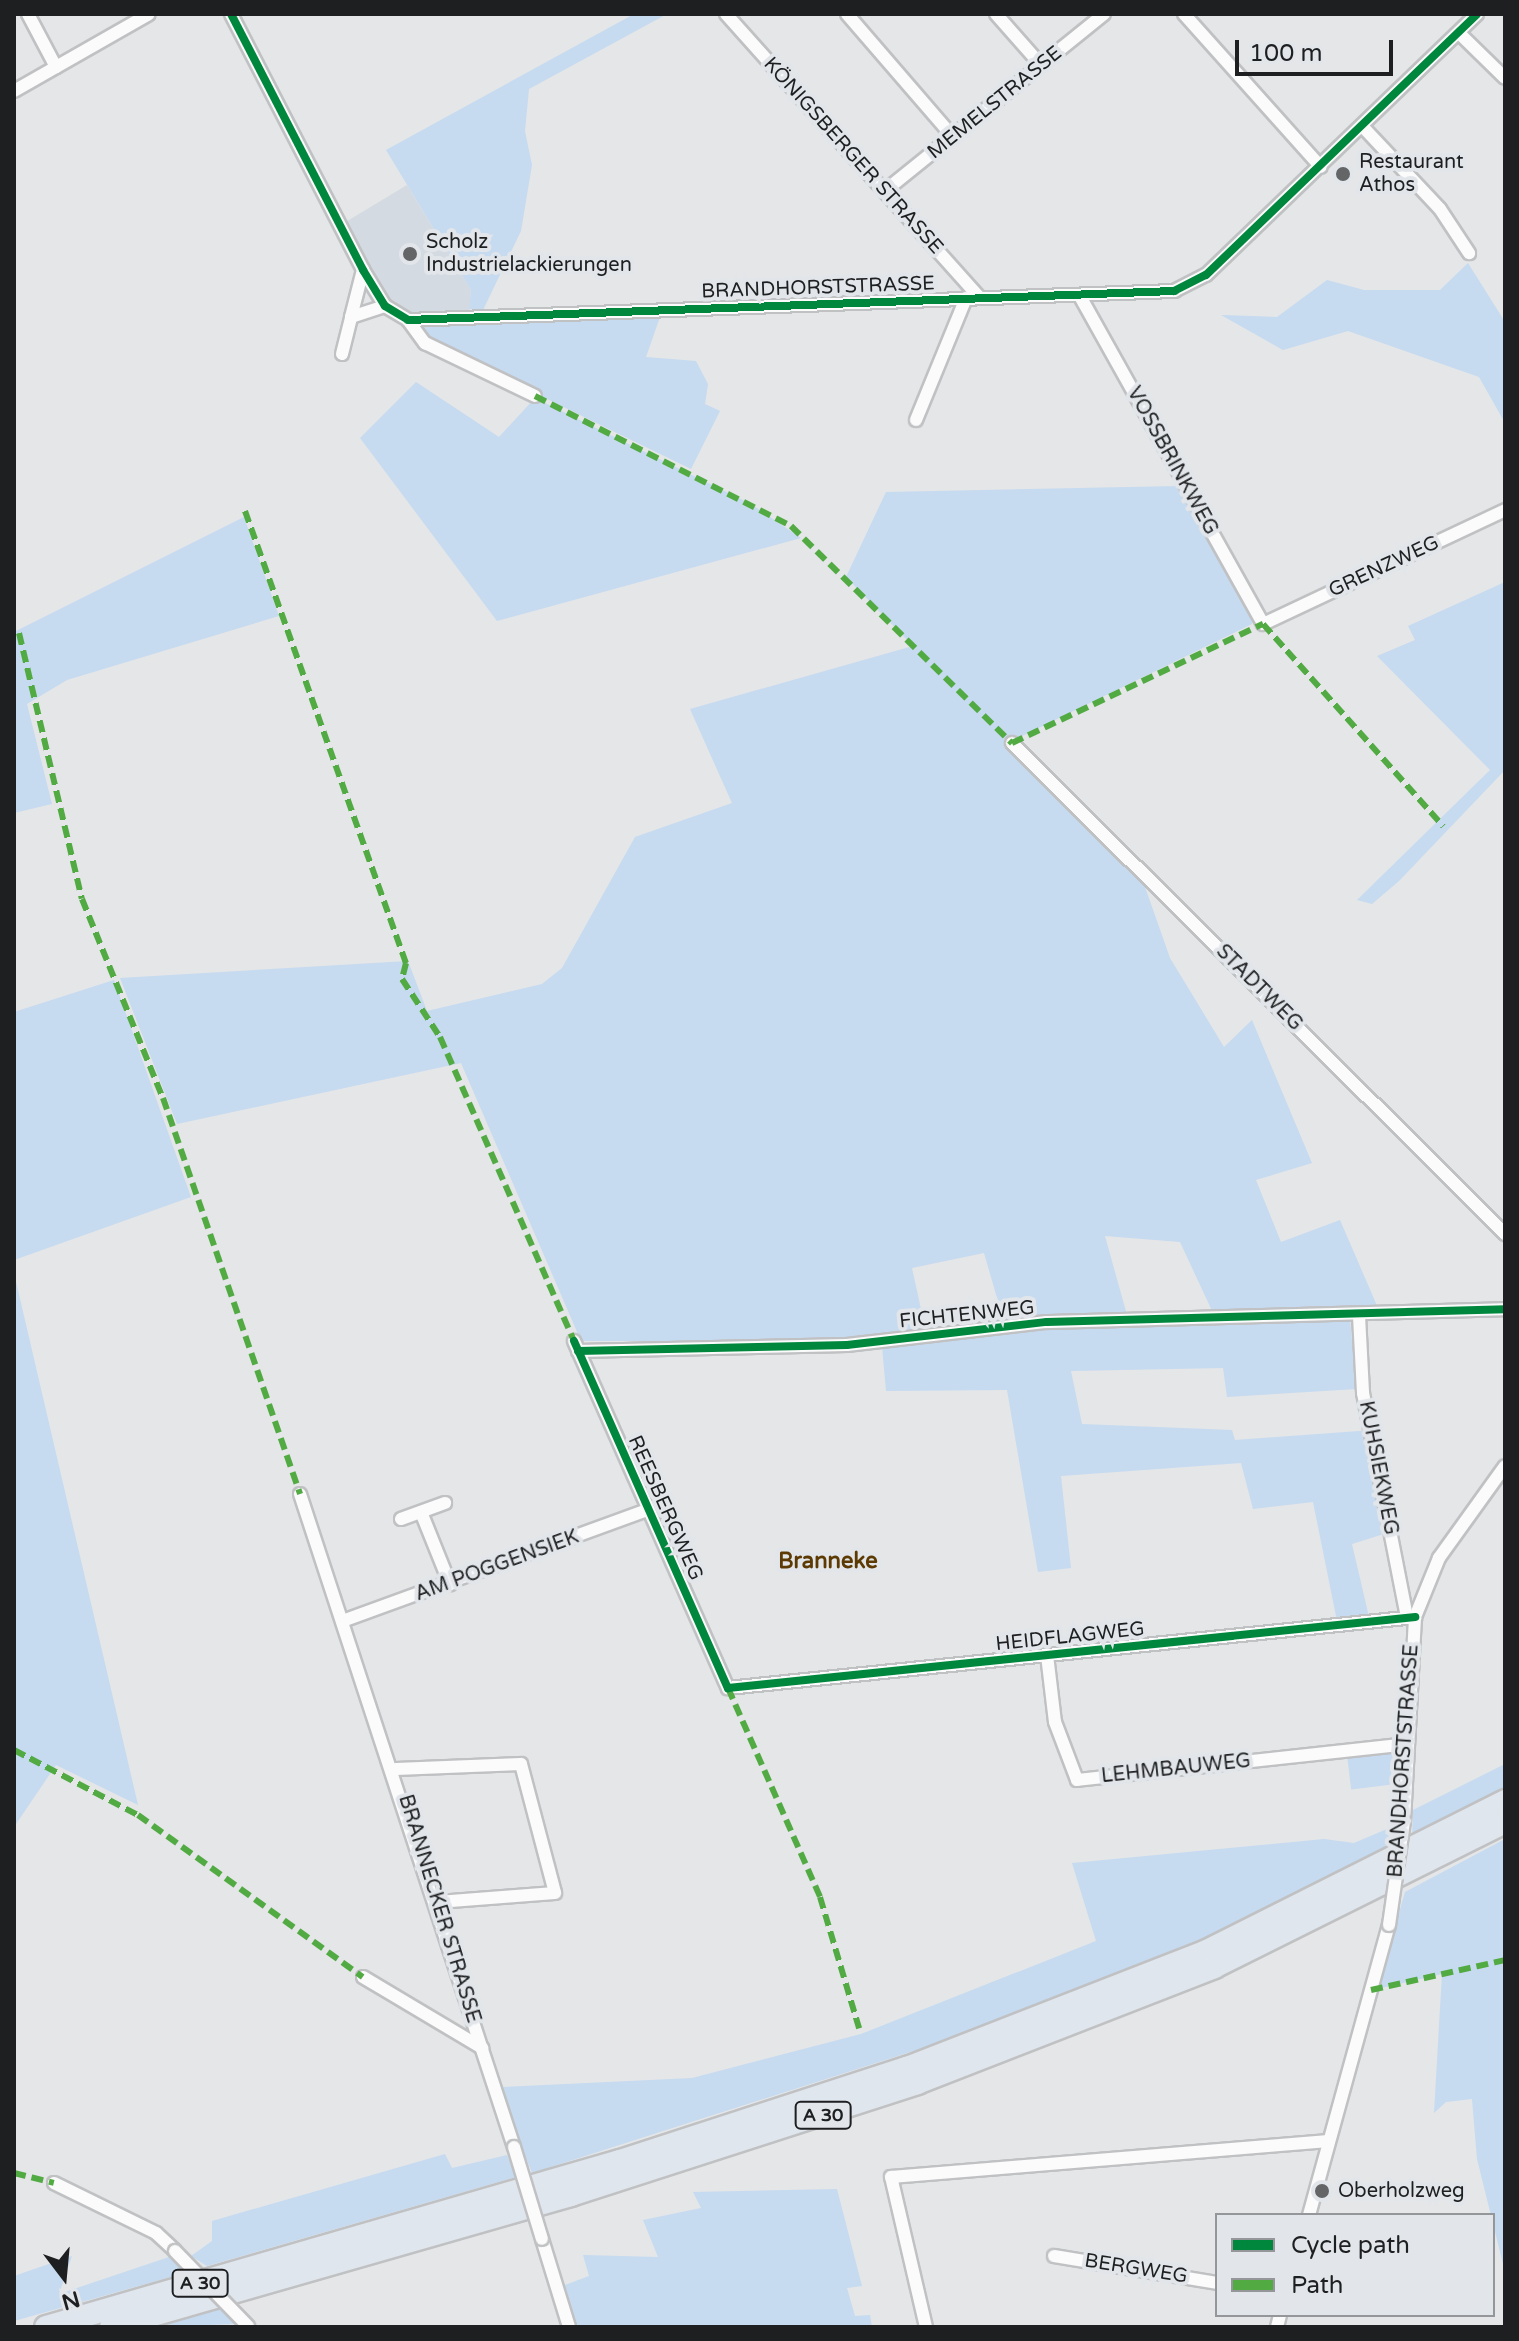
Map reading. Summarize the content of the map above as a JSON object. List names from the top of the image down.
{
  "streets": {
    "highway": ["A 30"],
    "street": [
      "MEMELSTRASSE",
      "KÖNIGSBERGER STRASSE",
      "BRANDHORSTSTRASSE",
      "VOSSBRINKWEG",
      "GRENZWEG",
      "STADTWEG",
      "FICHTENWEG",
      "KUHSIEKWEG",
      "REESBERGWEG",
      "AM POGGENSIEK",
      "HEIDFLAGWEG",
      "LEHMBAUWEG",
      "BRANNECKER STRASSE",
      "BERGWEG"
    ]
  },
  "crossings": [
    ["MEMELSTRASSE", "KÖNIGSBERGER STRASSE"],
    ["KÖNIGSBERGER STRASSE", "BRANDHORSTSTRASSE"],
    ["BRANDHORSTSTRASSE", "VOSSBRINKWEG"],
    ["BRANDHORSTSTRASSE", "KUHSIEKWEG"],
    ["BRANDHORSTSTRASSE", "HEIDFLAGWEG"],
    ["BRANDHORSTSTRASSE", "LEHMBAUWEG"],
    ["VOSSBRINKWEG", "GRENZWEG"],
    ["FICHTENWEG", "KUHSIEKWEG"],
    ["FICHTENWEG", "REESBERGWEG"],
    ["KUHSIEKWEG", "HEIDFLAGWEG"],
    ["REESBERGWEG", "AM POGGENSIEK"],
    ["REESBERGWEG", "HEIDFLAGWEG"],
    ["AM POGGENSIEK", "BRANNECKER STRASSE"],
    ["HEIDFLAGWEG", "LEHMBAUWEG"]
  ],
  "districts": ["Branneke"],
  "places": ["Restaurant Athos", "Scholz Industrielackierungen", "Oberholzweg"],
  "legend": ["Cycle path", "Path"],
  "scale_bar": "100 m",
  "north": "bottom"
}
